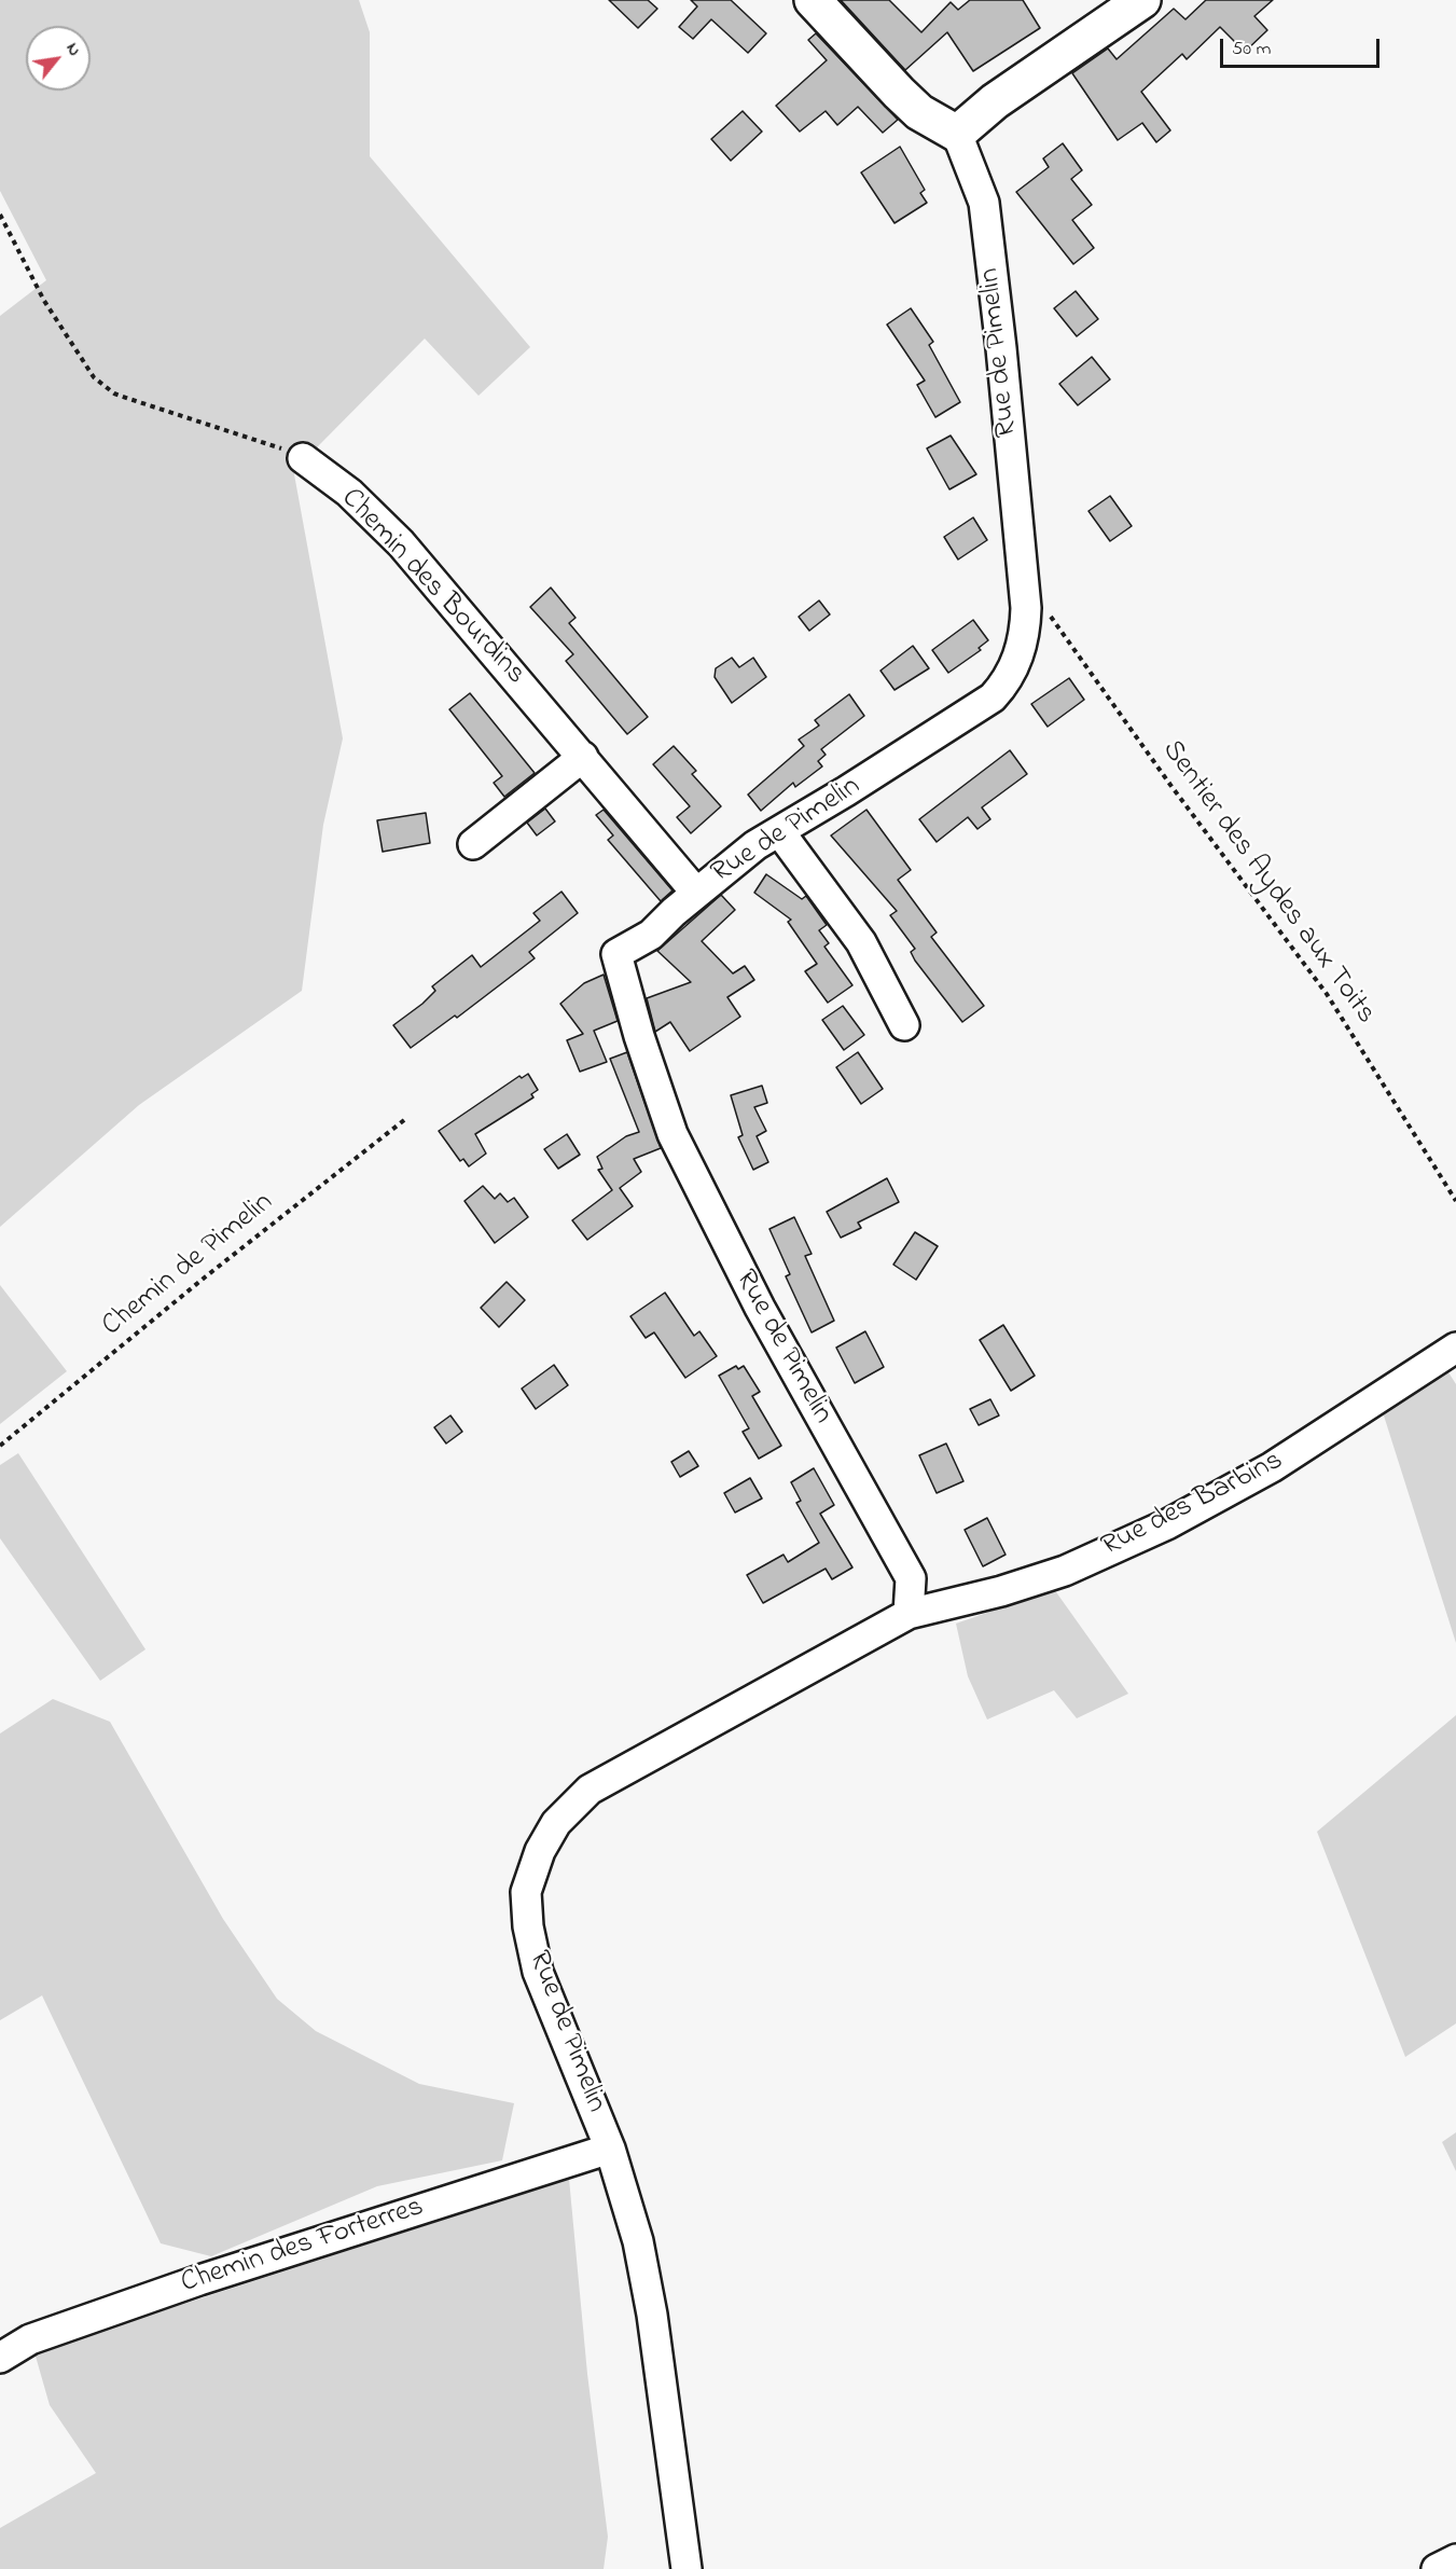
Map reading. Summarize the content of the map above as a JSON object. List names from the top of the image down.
{
  "streets": {
    "street": [
      "Rue de Pimelin",
      "Chemin des Bourdins",
      "Rue des Barbins",
      "Chemin des Forterres"
    ],
    "path": ["Sentier des Aydes aux Toits", "Chemin de Pimelin"]
  },
  "crossings": [
    ["Rue de Pimelin", "Chemin des Bourdins"],
    ["Rue de Pimelin", "Sentier des Aydes aux Toits"],
    ["Rue de Pimelin", "Rue des Barbins"],
    ["Rue de Pimelin", "Chemin des Forterres"]
  ],
  "scale_bar": "50 m",
  "north": "top right"
}
